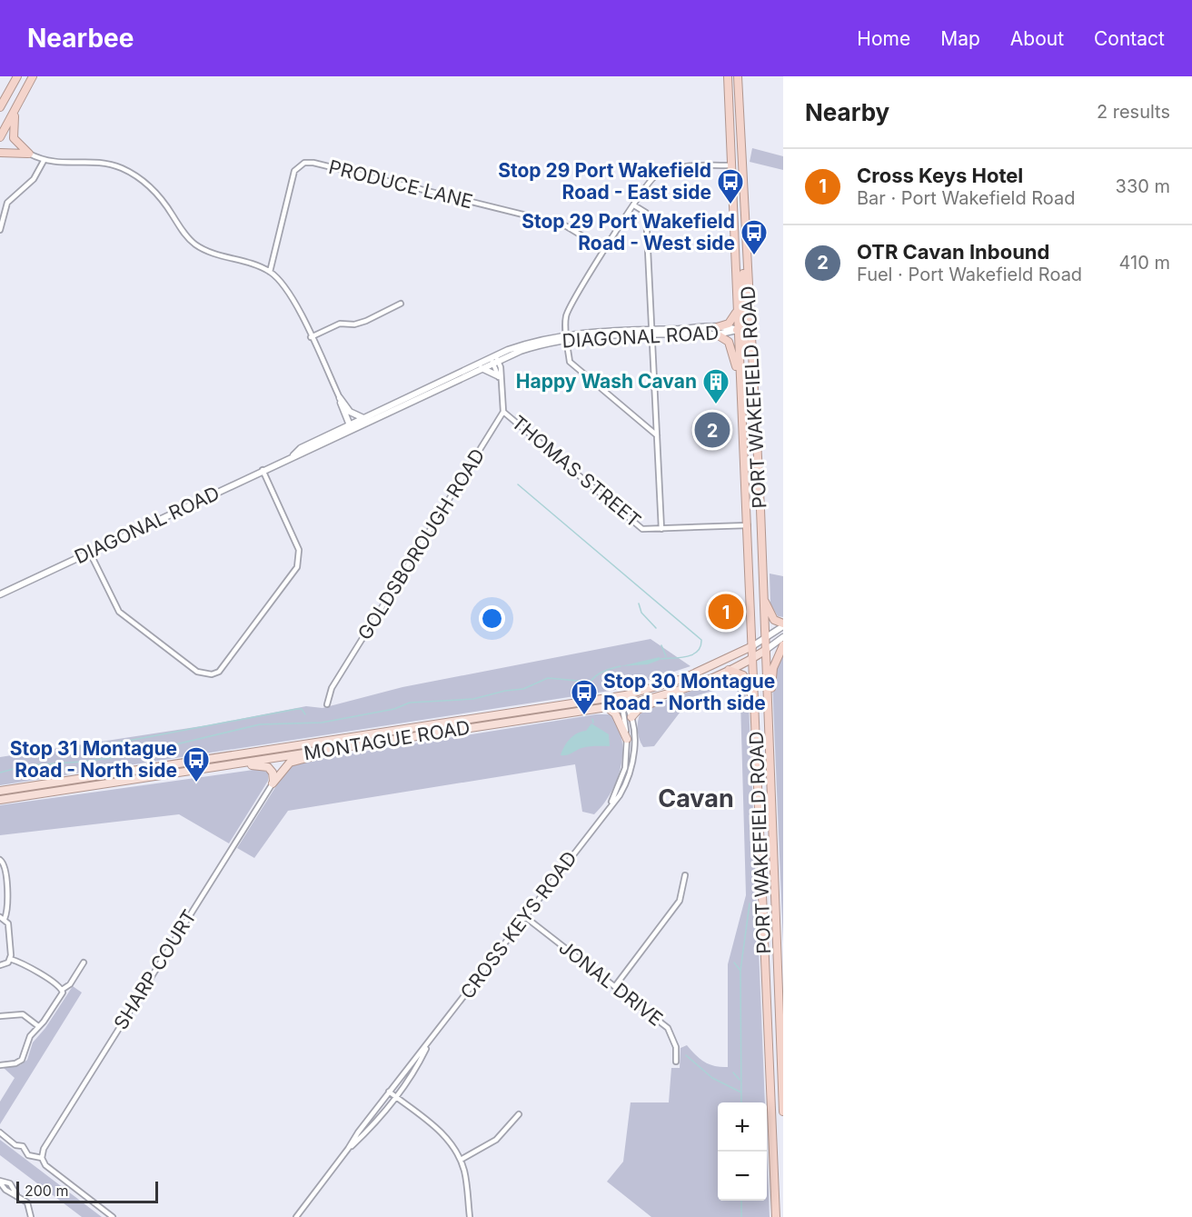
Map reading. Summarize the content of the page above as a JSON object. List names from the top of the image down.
{
  "streets": {
    "highway": ["PORT WAKEFIELD ROAD"],
    "main road": ["MONTAGUE ROAD"],
    "street": [
      "PRODUCE LANE",
      "DIAGONAL ROAD",
      "THOMAS STREET",
      "GOLDSBOROUGH ROAD",
      "CROSS KEYS ROAD",
      "SHARP COURT",
      "JONAL DRIVE"
    ]
  },
  "crossings": [
    ["DIAGONAL ROAD", "PORT WAKEFIELD ROAD"],
    ["PORT WAKEFIELD ROAD", "THOMAS STREET"],
    ["PORT WAKEFIELD ROAD", "MONTAGUE ROAD"],
    ["THOMAS STREET", "GOLDSBOROUGH ROAD"],
    ["MONTAGUE ROAD", "CROSS KEYS ROAD"],
    ["CROSS KEYS ROAD", "JONAL DRIVE"]
  ],
  "districts": ["Cavan"],
  "places": {
    "bus stop": [
      "Stop 29 Port Wakefield Road - East side",
      "Stop 29 Port Wakefield Road - West side",
      "Stop 30 Montague Road - North side",
      "Stop 31 Montague Road - North side"
    ],
    "building": ["Happy Wash Cavan"]
  },
  "scale_bar": "200 m",
  "page": {
    "header": "Nearbee",
    "nav": [
      "Home",
      "Map",
      "About",
      "Contact"
    ],
    "heading": ["Nearby", "2 results"],
    "list": [
      {
        "mark": "1",
        "name": "Cross Keys Hotel",
        "note": "Bar · Port Wakefield Road",
        "value": "330 m"
      },
      {
        "mark": "2",
        "name": "OTR Cavan Inbound",
        "note": "Fuel · Port Wakefield Road",
        "value": "410 m"
      }
    ],
    "pins": ["2", "1"],
    "map_buttons": ["+", "−"],
    "scale": "200 m"
  }
}
